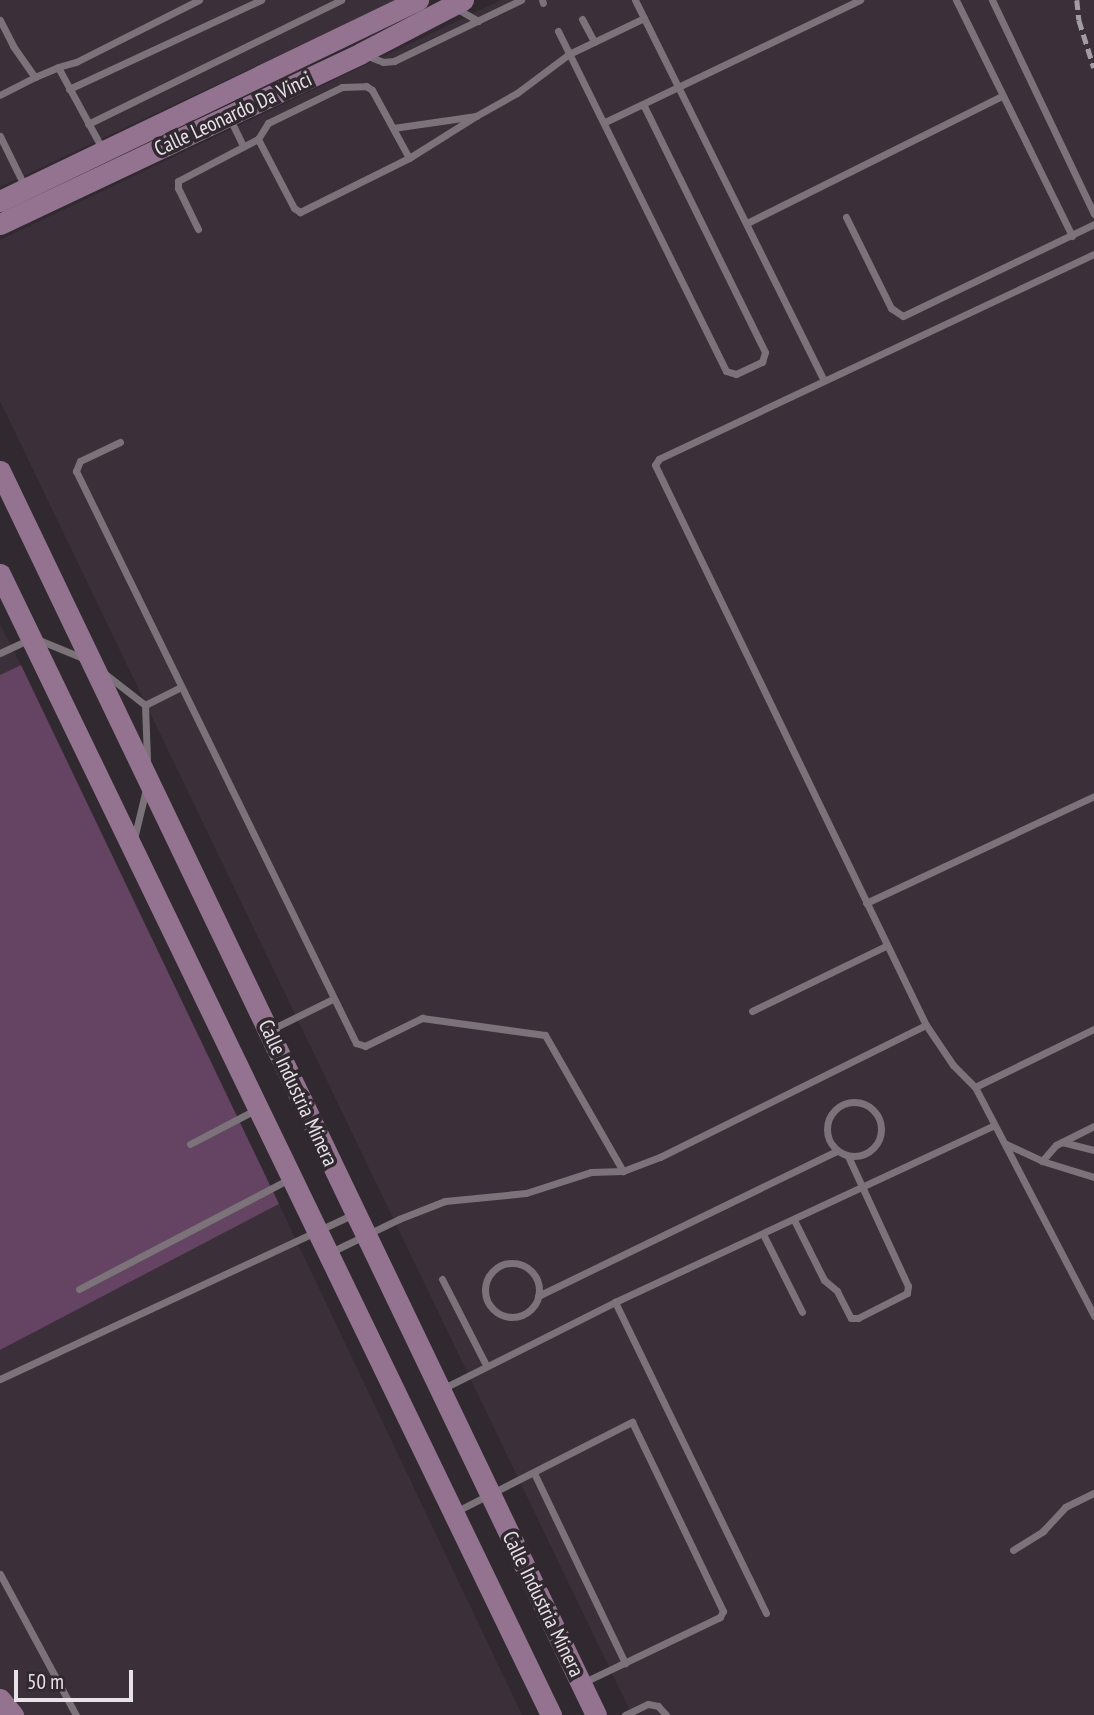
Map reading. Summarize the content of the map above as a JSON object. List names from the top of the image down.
{
  "streets": {
    "main road": ["Calle Leonardo Da Vinci", "Calle Industria Minera"]
  },
  "scale_bar": "50 m"
}
